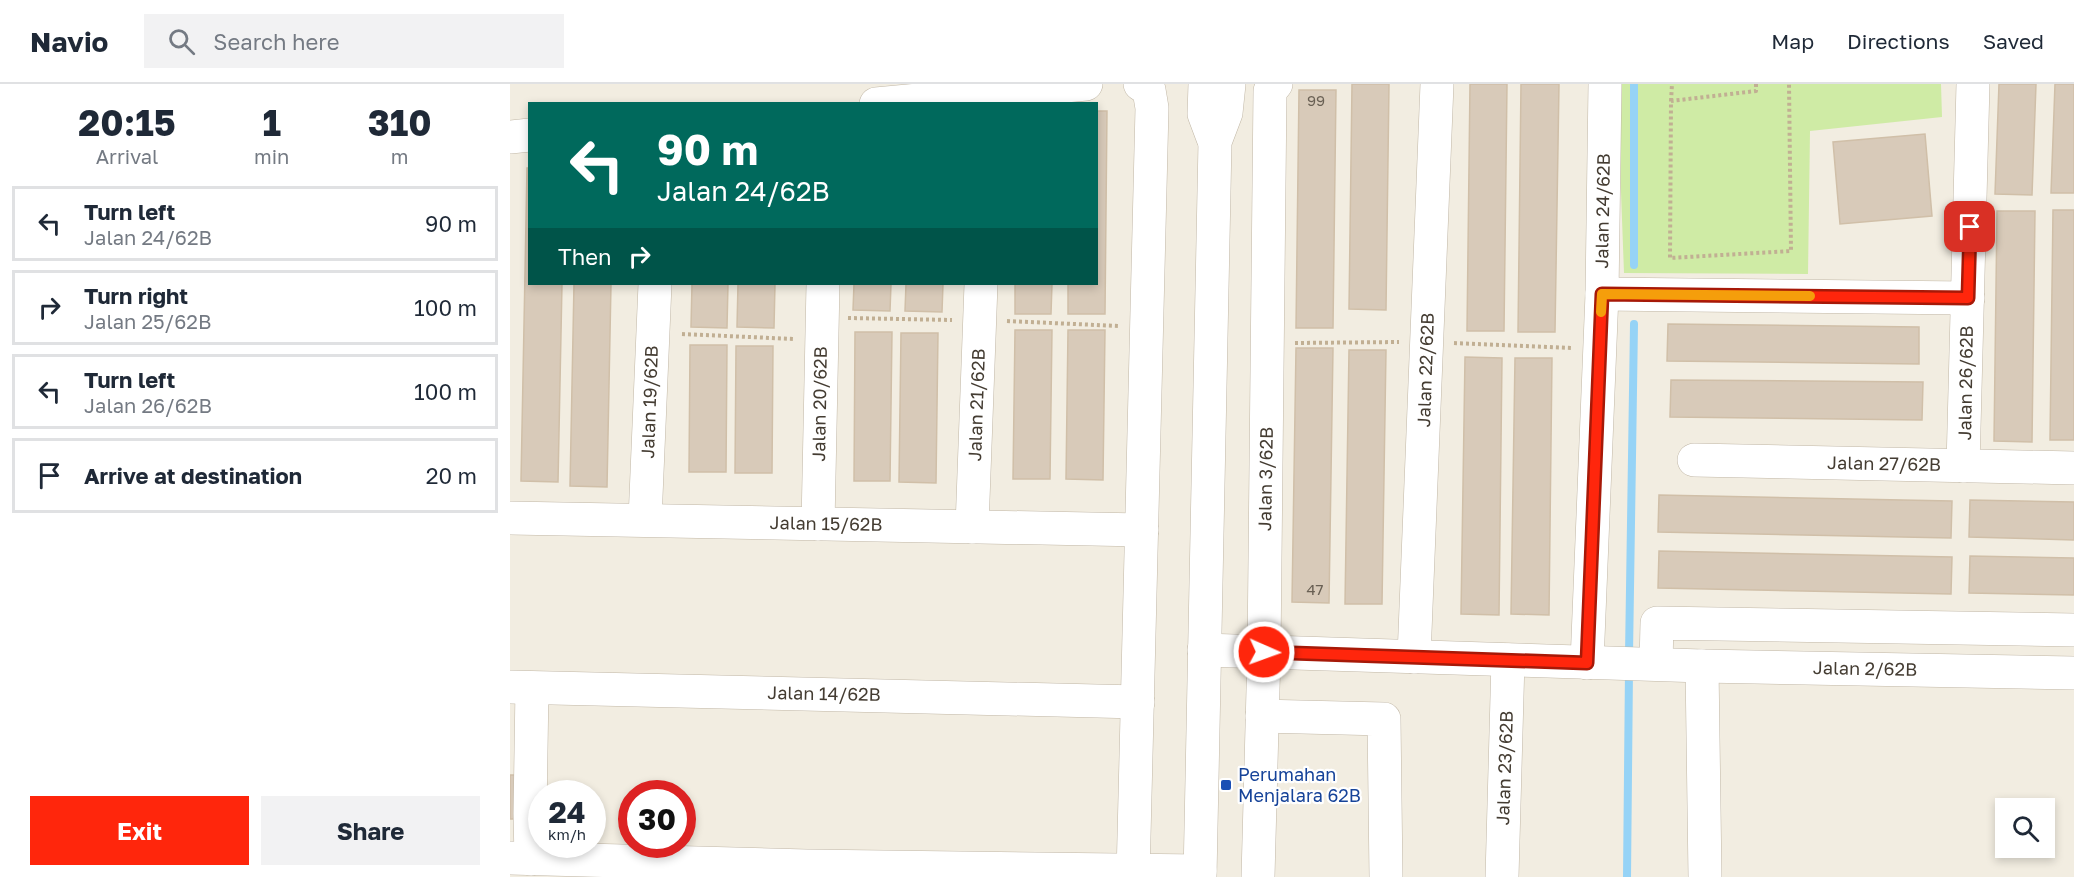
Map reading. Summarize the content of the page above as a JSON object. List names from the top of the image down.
{
  "streets": {
    "street": [
      "Jalan 24/62B",
      "Jalan 22/62B",
      "Jalan 26/62B",
      "Jalan 19/62B",
      "Jalan 20/62B",
      "Jalan 21/62B",
      "Jalan 27/62B",
      "Jalan 3/62B",
      "Jalan 15/62B",
      "Jalan 2/62B",
      "Jalan 14/62B",
      "Jalan 23/62B"
    ]
  },
  "crossings": [
    ["Jalan 24/62B", "Jalan 2/62B"],
    ["Jalan 22/62B", "Jalan 2/62B"],
    ["Jalan 26/62B", "Jalan 27/62B"],
    ["Jalan 19/62B", "Jalan 15/62B"],
    ["Jalan 20/62B", "Jalan 15/62B"],
    ["Jalan 21/62B", "Jalan 15/62B"],
    ["Jalan 3/62B", "Jalan 2/62B"],
    ["Jalan 2/62B", "Jalan 23/62B"]
  ],
  "places": {
    "transit": ["Perumahan Menjalara 62B"]
  },
  "house_numbers": ["99", "47"],
  "page": {
    "header": "Navio",
    "search": "Search here",
    "nav": ["Map", "Directions", "Saved"],
    "eta": [
      "20:15",
      "Arrival",
      "1",
      "min",
      "310",
      "m"
    ],
    "turn": ["90 m", "Jalan 24/62B"],
    "list": [
      {
        "name": "Turn left",
        "note": "Jalan 24/62B",
        "value": "90 m"
      },
      {
        "name": "Turn right",
        "note": "Jalan 25/62B",
        "value": "100 m"
      },
      {
        "name": "Turn left",
        "note": "Jalan 26/62B",
        "value": "100 m"
      },
      {
        "name": "Arrive at destination",
        "value": "20 m"
      }
    ],
    "then": "Then",
    "speed": "24 km/h",
    "limit": "30",
    "buttons": ["Exit", "Share"]
  }
}
